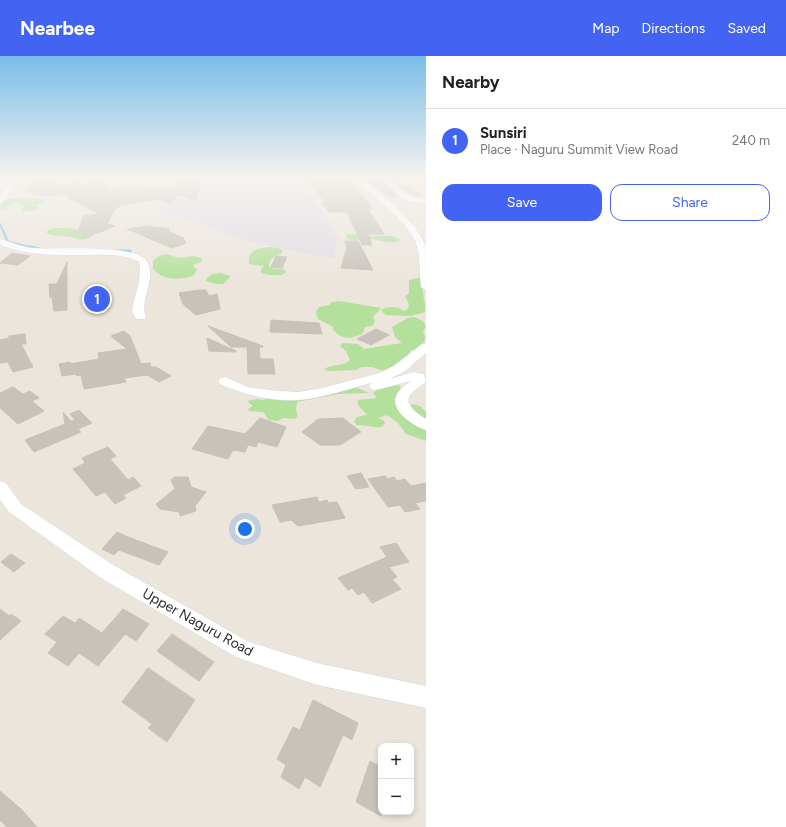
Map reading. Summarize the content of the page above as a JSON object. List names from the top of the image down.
{
  "streets": {
    "street": ["Upper Naguru Road"]
  },
  "page": {
    "header": "Nearbee",
    "nav": ["Map", "Directions", "Saved"],
    "heading": "Nearby",
    "list": [
      {
        "mark": "1",
        "name": "Sunsiri",
        "note": "Place · Naguru Summit View Road",
        "value": "240 m"
      }
    ],
    "buttons": ["Save", "Share"],
    "pins": "1",
    "map_buttons": ["+", "−"]
  }
}
